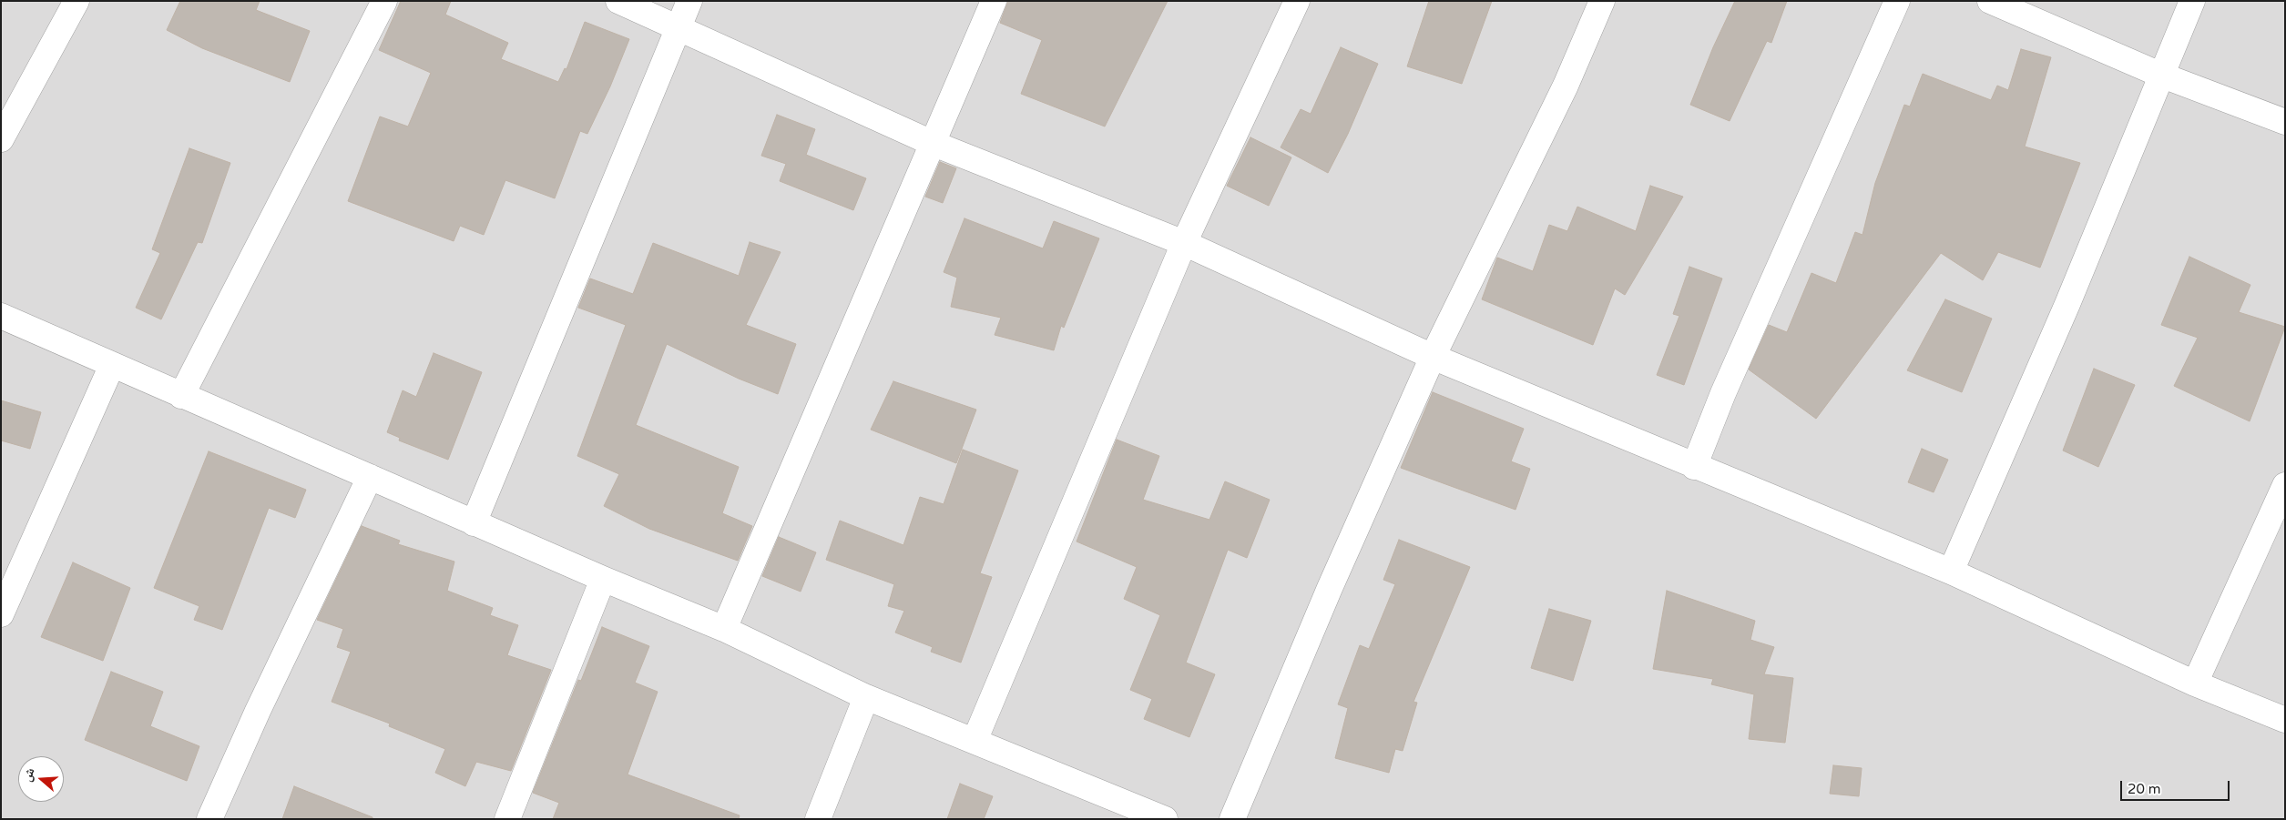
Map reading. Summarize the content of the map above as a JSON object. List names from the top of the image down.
{
  "scale_bar": "20 m",
  "north": "left"
}
